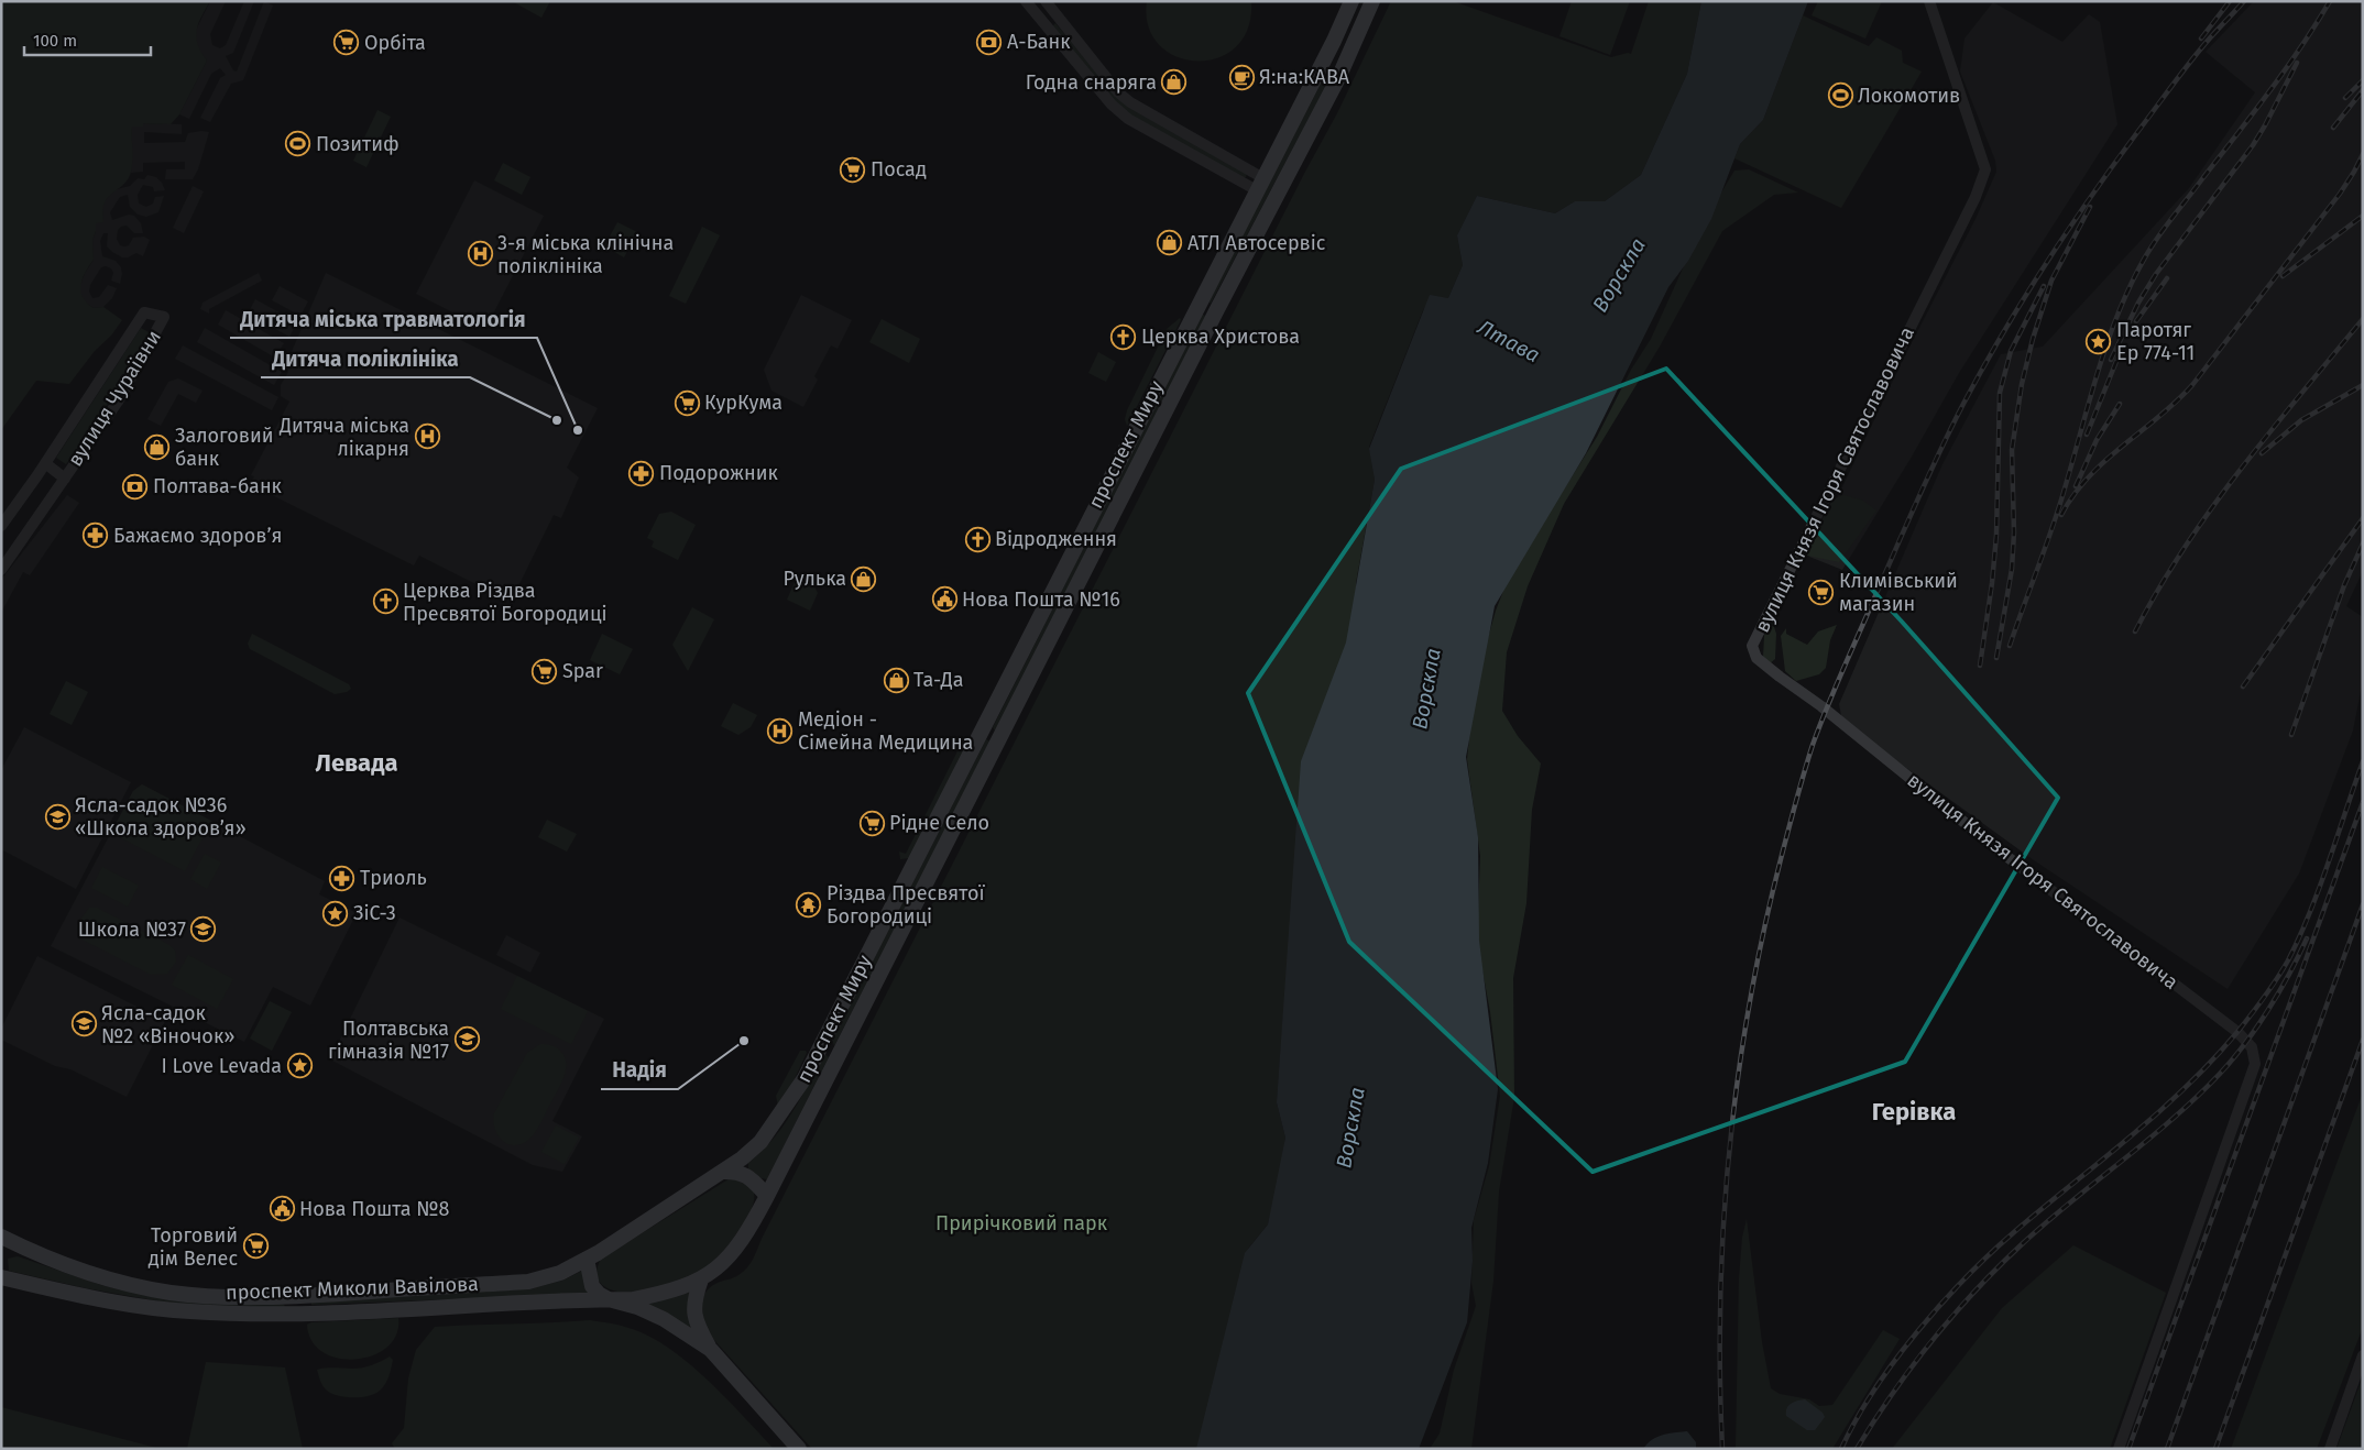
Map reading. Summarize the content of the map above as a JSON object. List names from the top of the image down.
{
  "streets": {
    "main road": ["проспект Миру", "проспект Миколи Вавілова"],
    "street": ["вулиця Чураївни", "вулиця Князя Ігоря Святославовича"]
  },
  "crossings": [
    ["проспект Миру", "проспект Миколи Вавілова"]
  ],
  "districts": ["Левада", "Герівка"],
  "water": ["Ворскла", "Лтава"],
  "parks": ["Прирічковий парк"],
  "places": {
    "bank": ["А-Банк", "Полтава-банк"],
    "supermarket": [
      "Орбіта",
      "Посад",
      "КурКума",
      "Климівський магазин",
      "Spar",
      "Рідне Село",
      "Торговий дім Велес"
    ],
    "cafe": ["Я:на:КАВА"],
    "shop": [
      "Годна снаряга",
      "АТЛ Автосервіс",
      "Залоговий банк",
      "Рулька",
      "Та-Да"
    ],
    "sports": ["Локомотив", "Позитиф"],
    "hospital": ["3-я міська клінічна поліклініка", "Дитяча міська лікарня", "Медіон - Сімейна Медицина"],
    "church": ["Церква Христова", "Відродження", "Церква Різдва Пресвятої Богородиці"],
    "place": ["Паротяг Ер 774-11", "ЗіС-3", "I Love Levada"],
    "other": ["Дитяча поліклініка", "Дитяча міська травматологія", "Надія"],
    "pharmacy": ["Подорожник", "Бажаємо здоровʼя", "Триоль"],
    "public building": ["Нова Пошта №16", "Нова Пошта №8"],
    "school or university": [
      "Ясла-садок №36 «Школа здоров’я»",
      "Школа №37",
      "Ясла-садок №2 «Віночок»",
      "Полтавська гімназія №17"
    ],
    "temple": ["Різдва Пресвятої Богородиці"]
  },
  "scale_bar": "100 m"
}
